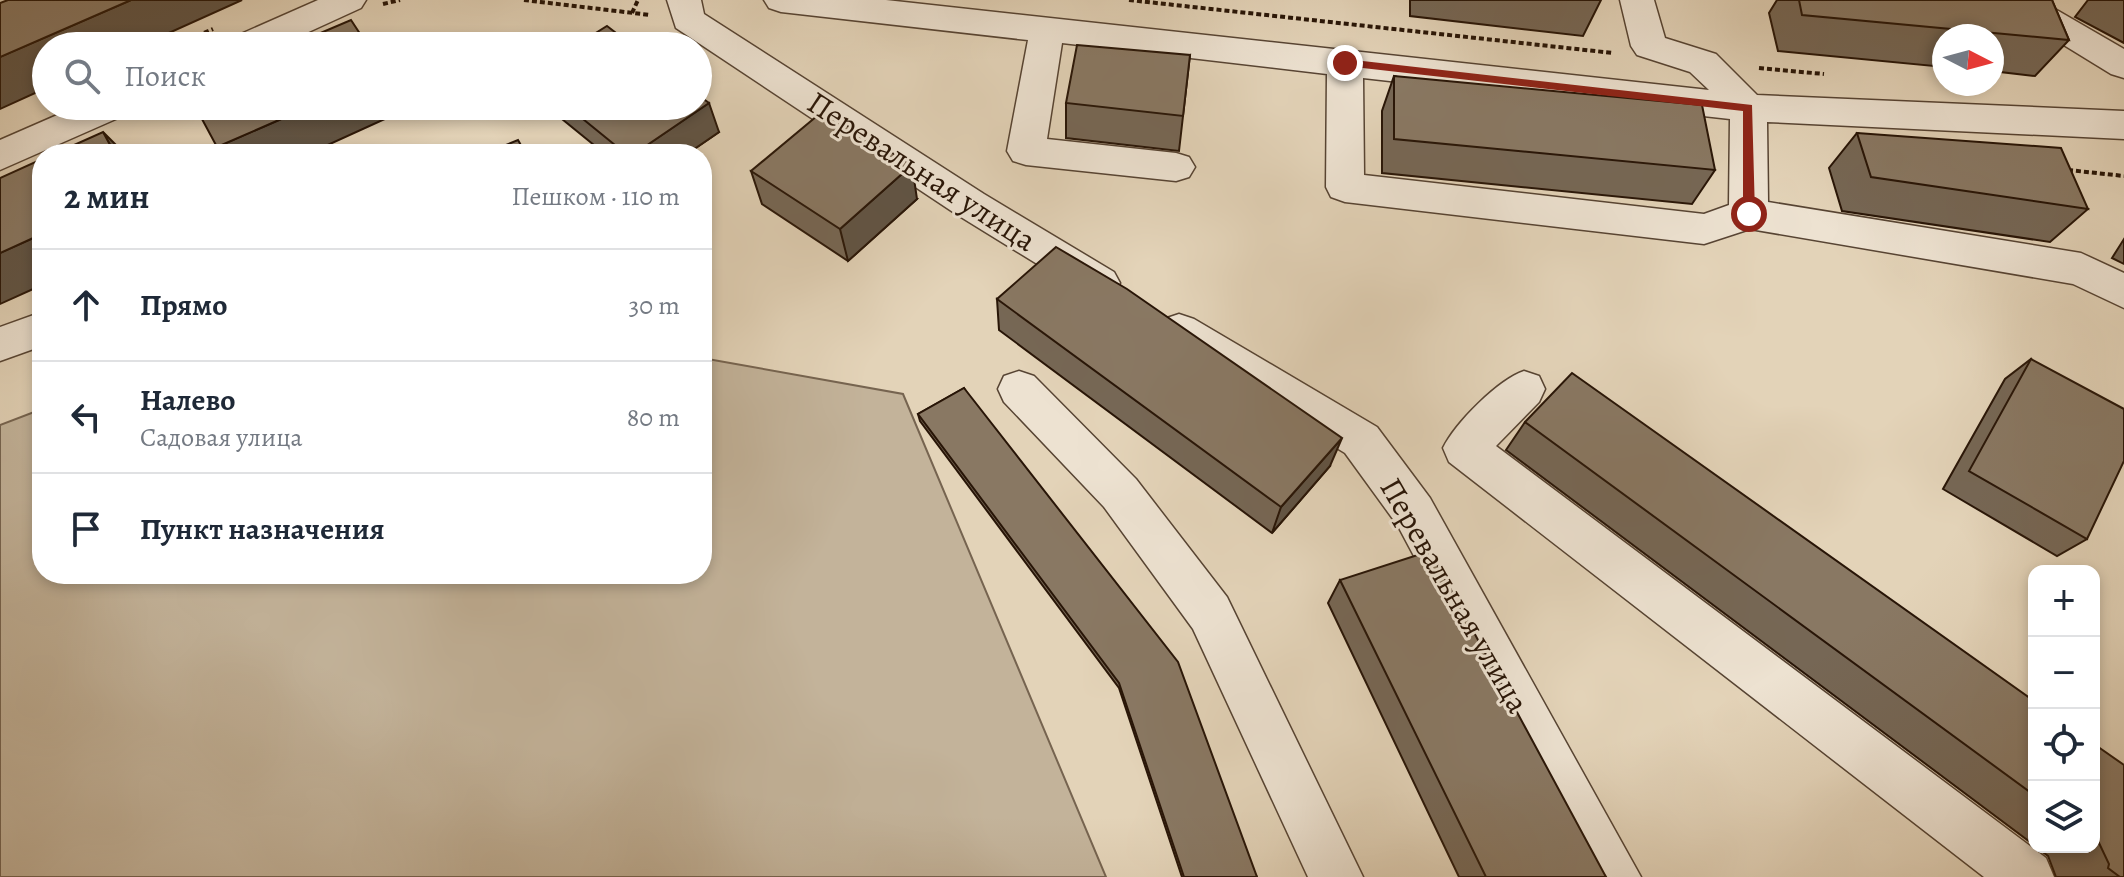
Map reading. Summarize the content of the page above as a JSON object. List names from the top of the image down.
{
  "streets": {
    "street": ["Перевальная улица"]
  },
  "north": "right",
  "page": {
    "search": "Поиск",
    "heading": ["2 мин", "Пешком · 110 m"],
    "list": [
      ["Прямо", "30 m"],
      ["Налево", "Садовая улица", "80 m"],
      "Пункт назначения"
    ],
    "map_buttons": ["+", "−"]
  }
}
